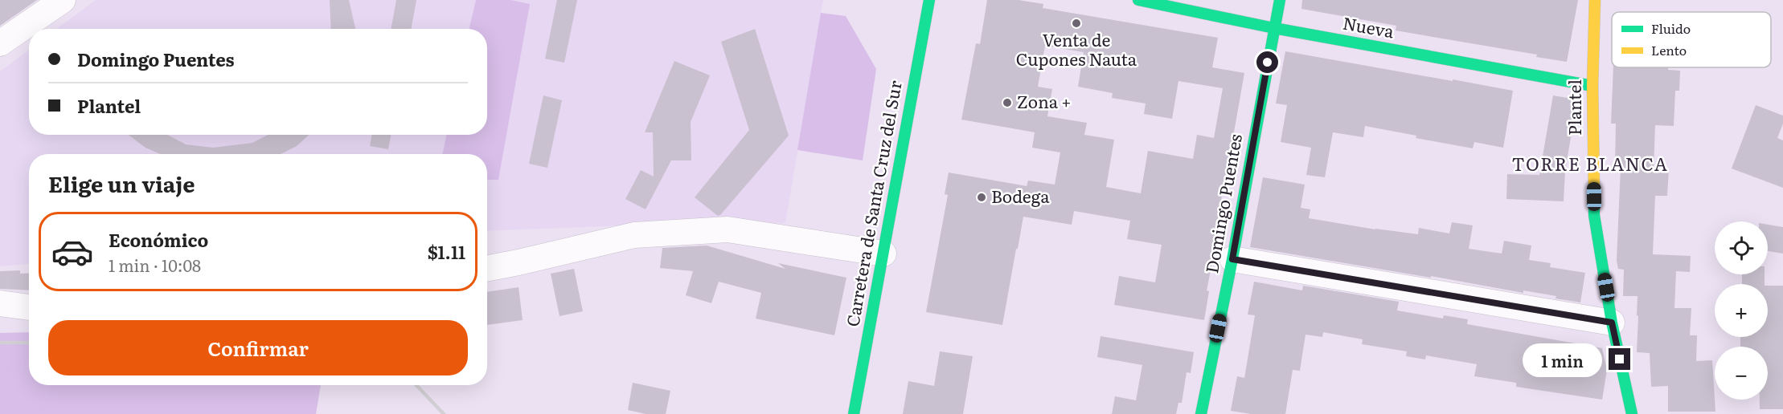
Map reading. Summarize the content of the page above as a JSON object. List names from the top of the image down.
{
  "streets": {
    "street": [
      "Nueva",
      "Plantel",
      "Carretera de Santa Cruz del Sur",
      "Domingo Puentes"
    ]
  },
  "crossings": [
    ["Nueva", "Plantel"],
    ["Nueva", "Domingo Puentes"]
  ],
  "districts": ["TORRE BLANCA"],
  "places": ["Venta de Cupones Nauta", "Zona +", "Bodega"],
  "legend": ["Fluido", "Lento"],
  "page": {
    "banner": ["Domingo Puentes", "Plantel"],
    "heading": "Elige un viaje",
    "list": [
      {
        "name": "Económico",
        "note": "1 min · 10:08",
        "value": "$1.11"
      }
    ],
    "map_buttons": ["+", "−"],
    "buttons": "Confirmar",
    "bubble": "1 min"
  }
}
